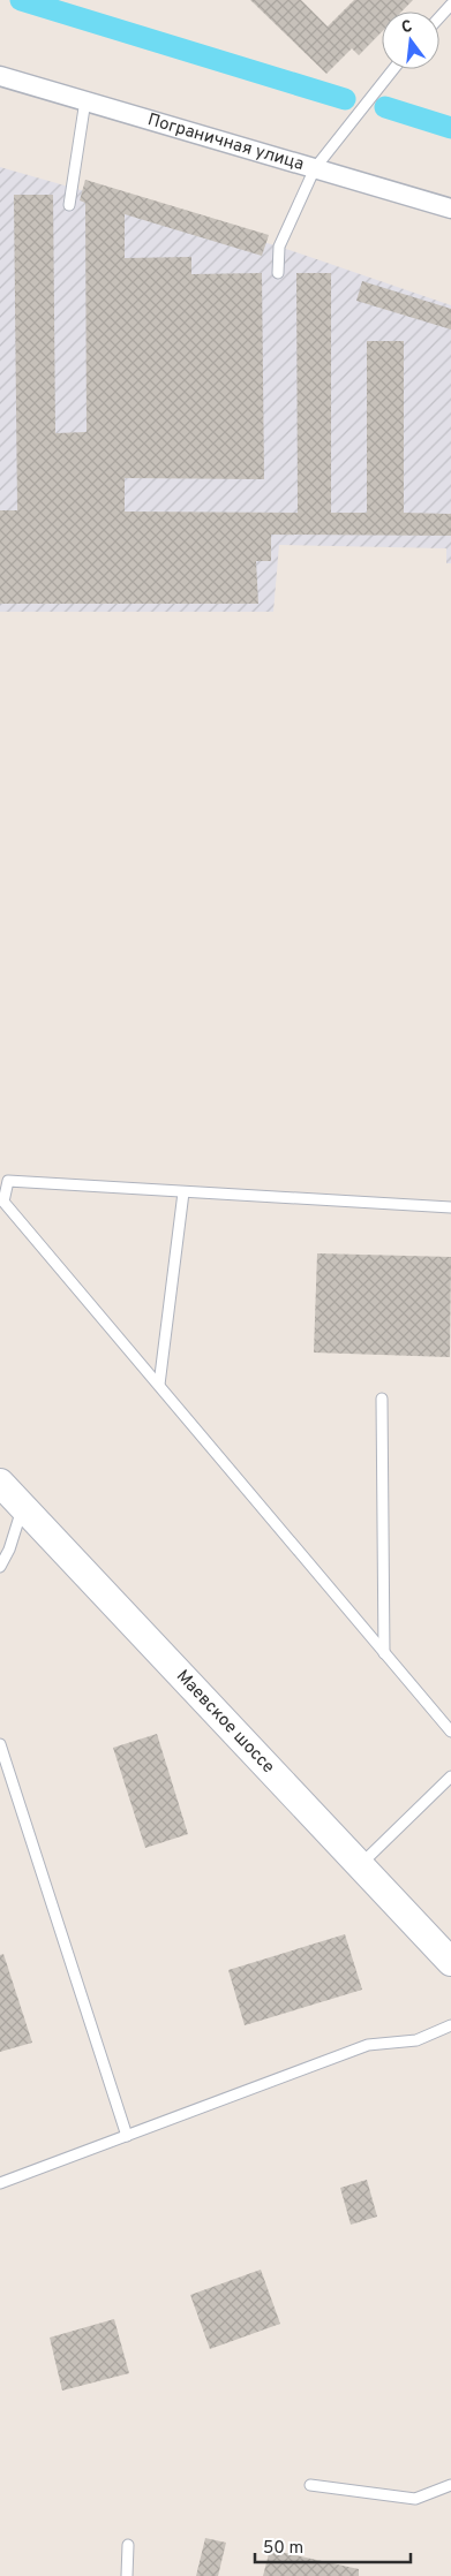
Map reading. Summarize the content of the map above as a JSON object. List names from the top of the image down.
{
  "streets": {
    "street": ["Пограничная улица", "Маевское шоссе"]
  },
  "scale_bar": "50 m",
  "north": "top"
}
